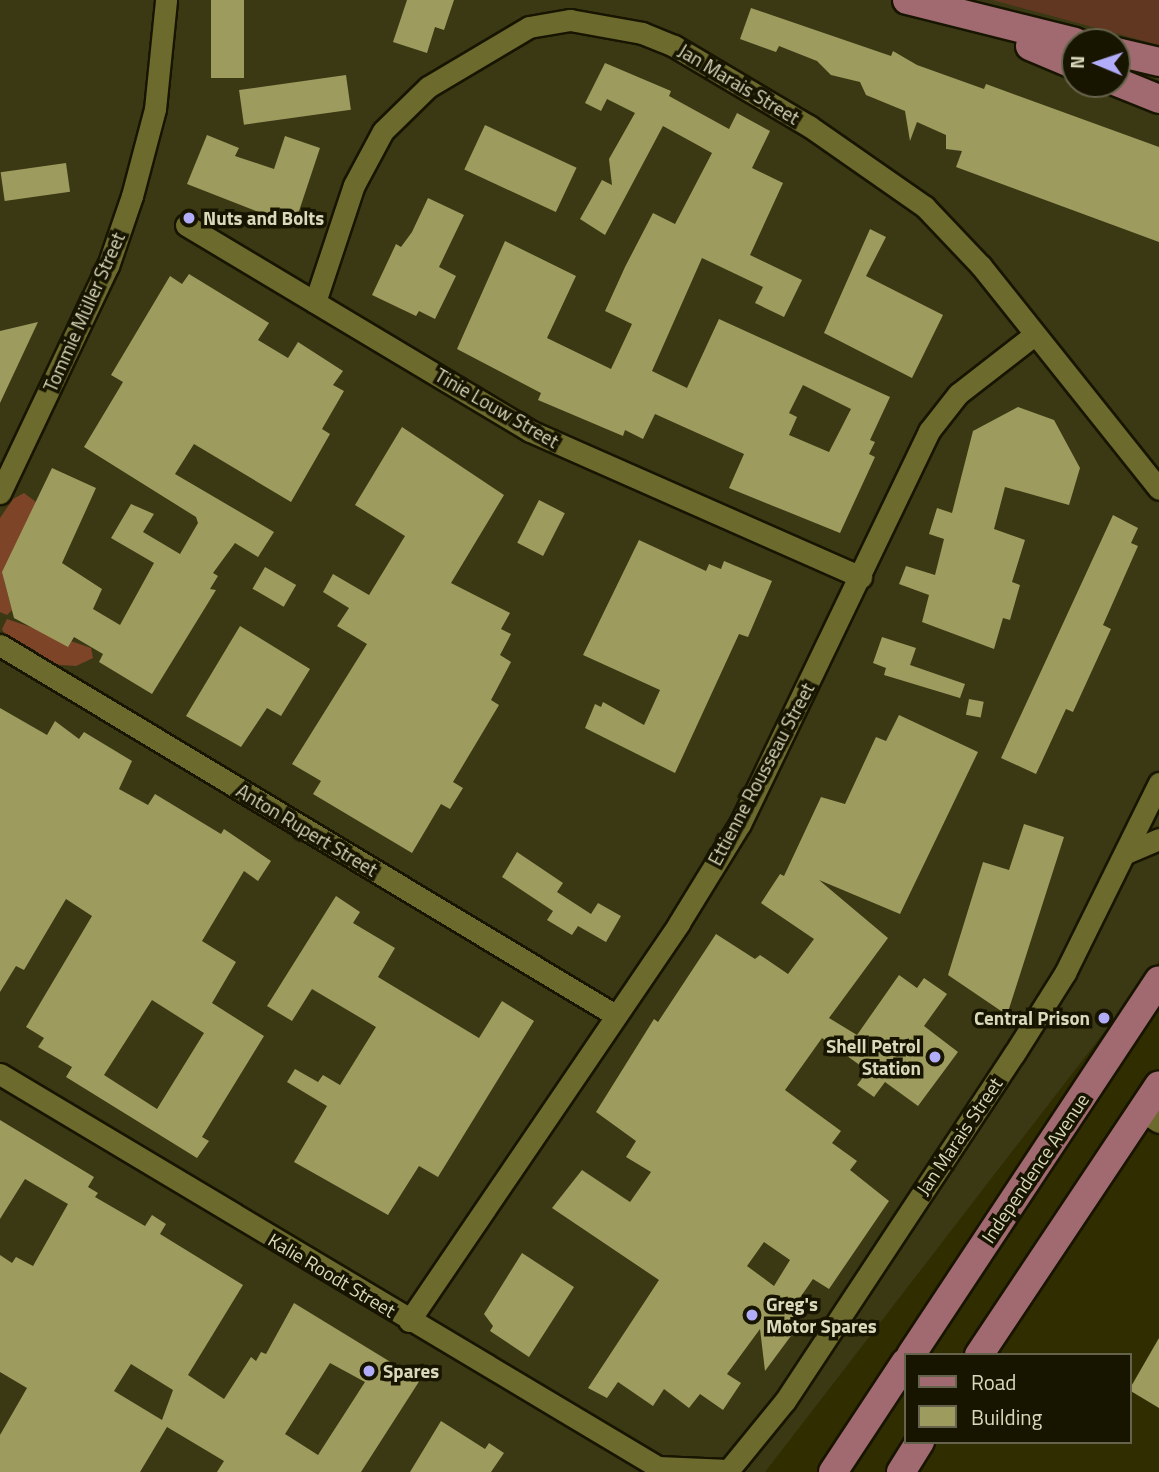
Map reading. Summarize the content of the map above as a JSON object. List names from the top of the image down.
{
  "streets": {
    "main road": ["Independence Avenue"],
    "street": [
      "Jan Marais Street",
      "Tommie Müller Street",
      "Tinie Louw Street",
      "Ettienne Rousseau Street",
      "Anton Rupert Street",
      "Kalie Roodt Street"
    ]
  },
  "crossings": [
    ["Jan Marais Street", "Tinie Louw Street"],
    ["Jan Marais Street", "Ettienne Rousseau Street"],
    ["Jan Marais Street", "Kalie Roodt Street"],
    ["Tinie Louw Street", "Ettienne Rousseau Street"],
    ["Ettienne Rousseau Street", "Anton Rupert Street"],
    ["Ettienne Rousseau Street", "Kalie Roodt Street"]
  ],
  "places": [
    "Nuts and Bolts",
    "Central Prison",
    "Shell Petrol Station",
    "Greg's Motor Spares",
    "Spares"
  ],
  "legend": ["Road", "Building"],
  "north": "left"
}
